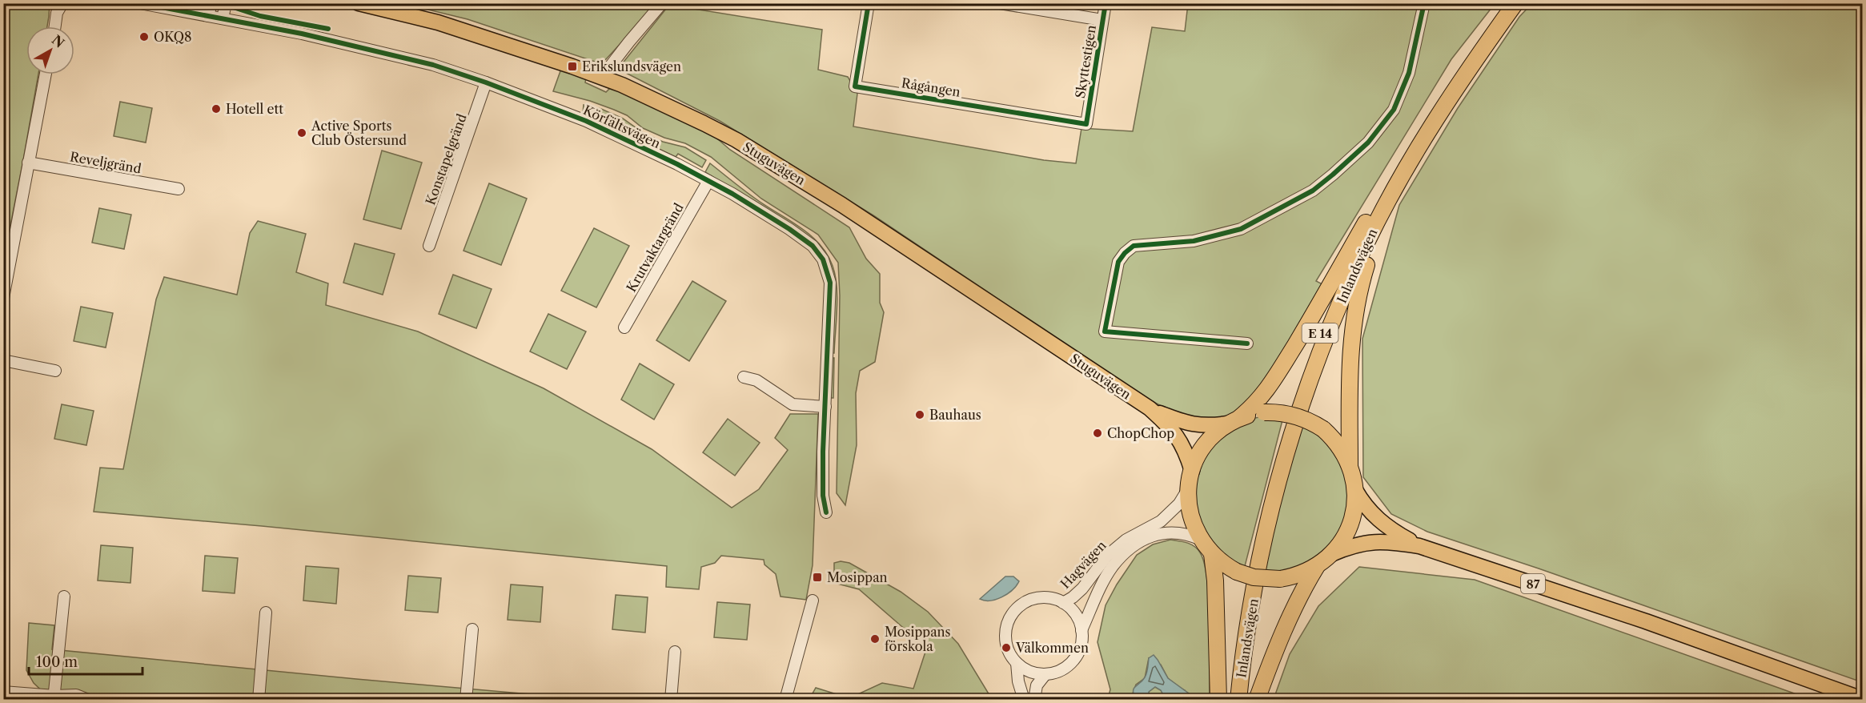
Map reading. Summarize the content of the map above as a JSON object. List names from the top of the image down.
{
  "streets": {
    "highway": ["Inlandsvägen", "E 14"],
    "main road": ["Stuguvägen", "87"],
    "street": [
      "Skyttestigen",
      "Rågången",
      "Körfältsvägen",
      "Konstapelgränd",
      "Reveljgränd",
      "Krutvaktargränd",
      "Hagvägen"
    ]
  },
  "crossings": [
    ["Skyttestigen", "Rågången"],
    ["Körfältsvägen", "Konstapelgränd"],
    ["Körfältsvägen", "Krutvaktargränd"],
    ["Stuguvägen", "Hagvägen"]
  ],
  "places": {
    "other": [
      "OKQ8",
      "Hotell ett",
      "Active Sports Club Östersund",
      "Bauhaus",
      "ChopChop",
      "Mosippans förskola",
      "Välkommen"
    ],
    "transit": ["Erikslundsvägen", "Mosippan"]
  },
  "scale_bar": "100 m",
  "north": "top right"
}
